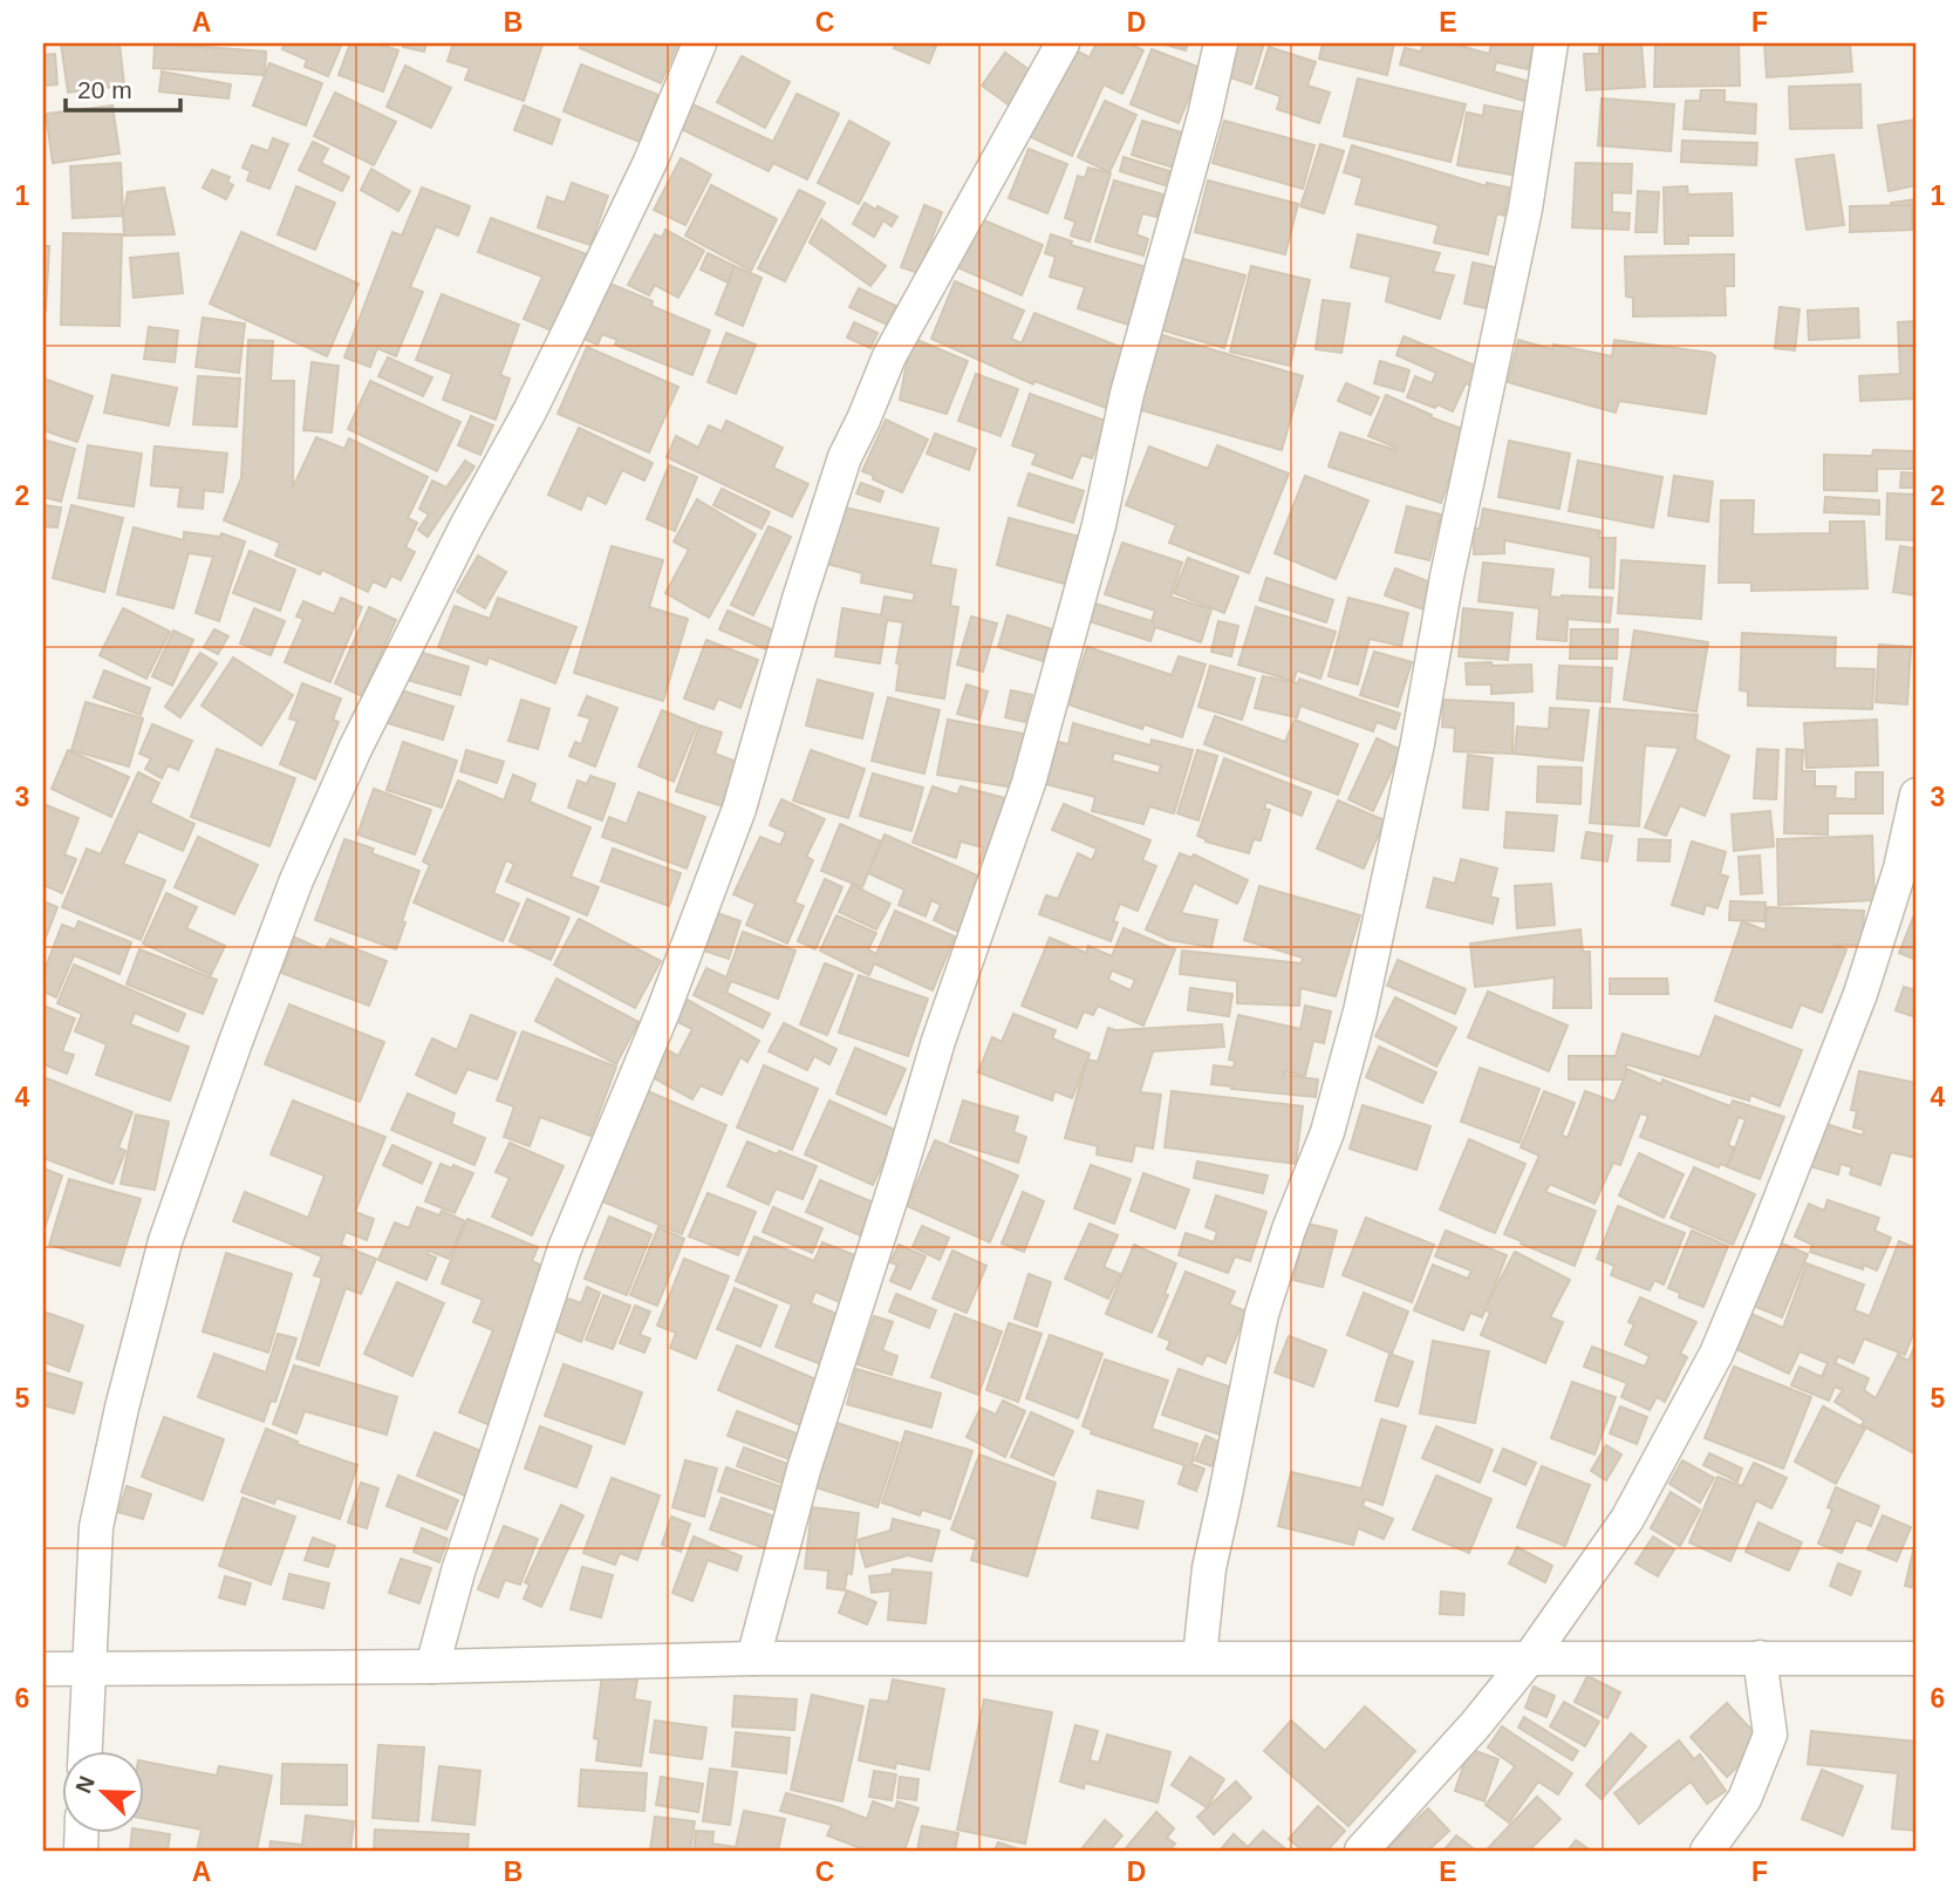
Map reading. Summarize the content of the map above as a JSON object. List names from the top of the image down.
{
  "scale_bar": "20 m",
  "north": "top left",
  "grid": {
    "columns": [
      "A",
      "B",
      "C",
      "D",
      "E",
      "F"
    ],
    "rows": [
      "1",
      "2",
      "3",
      "4",
      "5",
      "6"
    ]
  }
}
